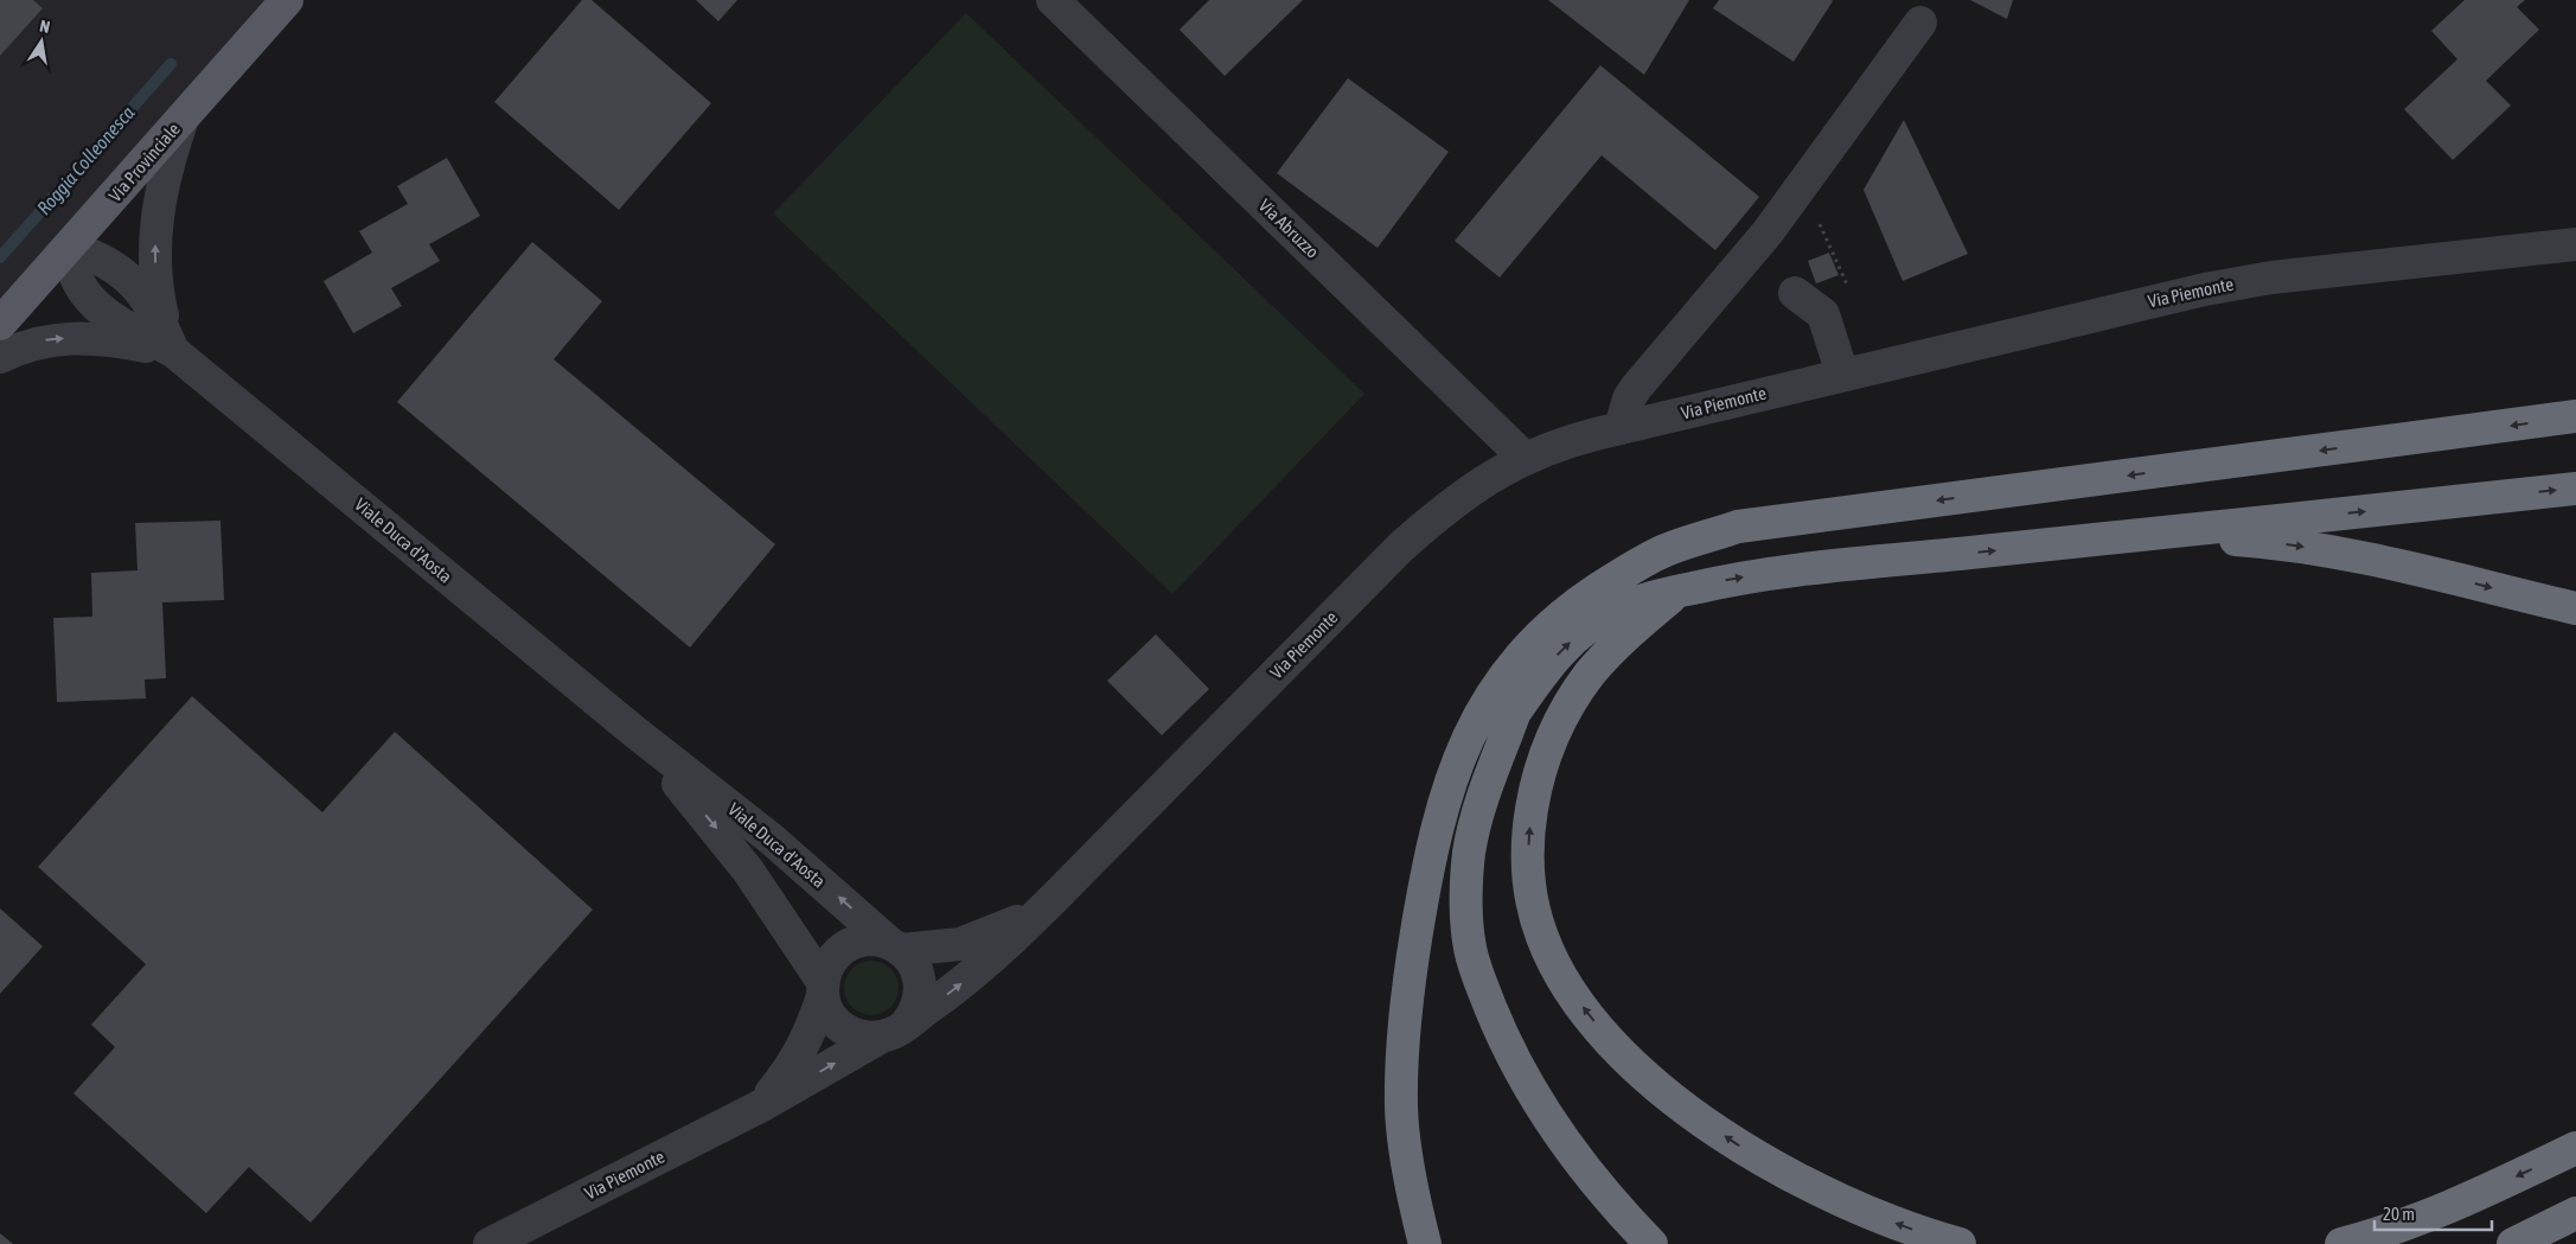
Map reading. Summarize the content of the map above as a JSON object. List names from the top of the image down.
{
  "streets": {
    "main road": ["Via Provinciale"],
    "street": ["Via Abruzzo", "Via Piemonte", "Viale Duca d'Aosta"]
  },
  "crossings": [
    ["Via Provinciale", "Viale Duca d'Aosta"],
    ["Via Abruzzo", "Via Piemonte"],
    ["Via Piemonte", "Viale Duca d'Aosta"]
  ],
  "water": ["Roggia Colleonesca"],
  "scale_bar": "20 m",
  "north": "top"
}
